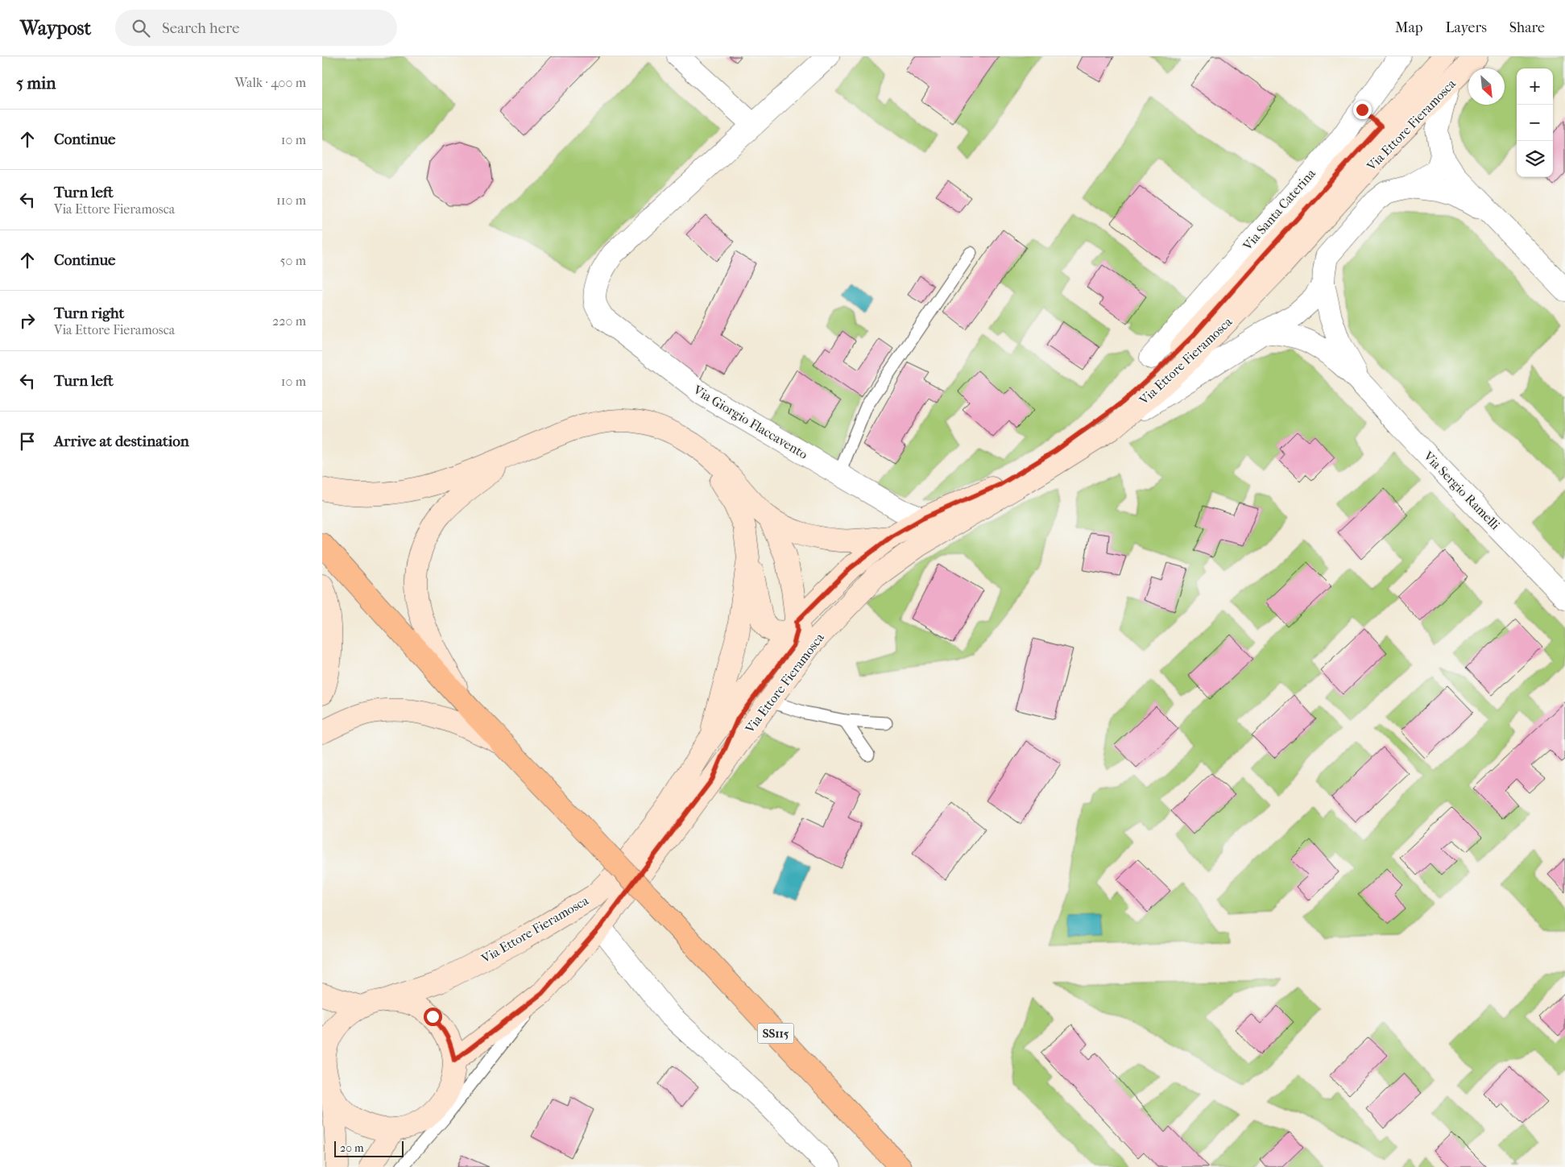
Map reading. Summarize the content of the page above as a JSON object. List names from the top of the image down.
{
  "streets": {
    "main road": ["Via Ettore Fieramosca", "SS115"],
    "street": ["Via Santa Caterina", "Via Giorgio Flaccavento", "Via Sergio Ramelli"]
  },
  "crossings": [
    ["Via Ettore Fieramosca", "Via Giorgio Flaccavento"]
  ],
  "scale_bar": "20 m",
  "north": "bottom right",
  "page": {
    "header": "Waypost",
    "search": "Search here",
    "nav": ["Map", "Layers", "Share"],
    "heading": ["5 min", "Walk · 400 m"],
    "map_buttons": ["+", "−"],
    "list": [
      ["Continue", "10 m"],
      ["Turn left", "Via Ettore Fieramosca", "110 m"],
      ["Continue", "50 m"],
      ["Turn right", "Via Ettore Fieramosca", "220 m"],
      ["Turn left", "10 m"],
      "Arrive at destination"
    ],
    "scale": "20 m"
  }
}
